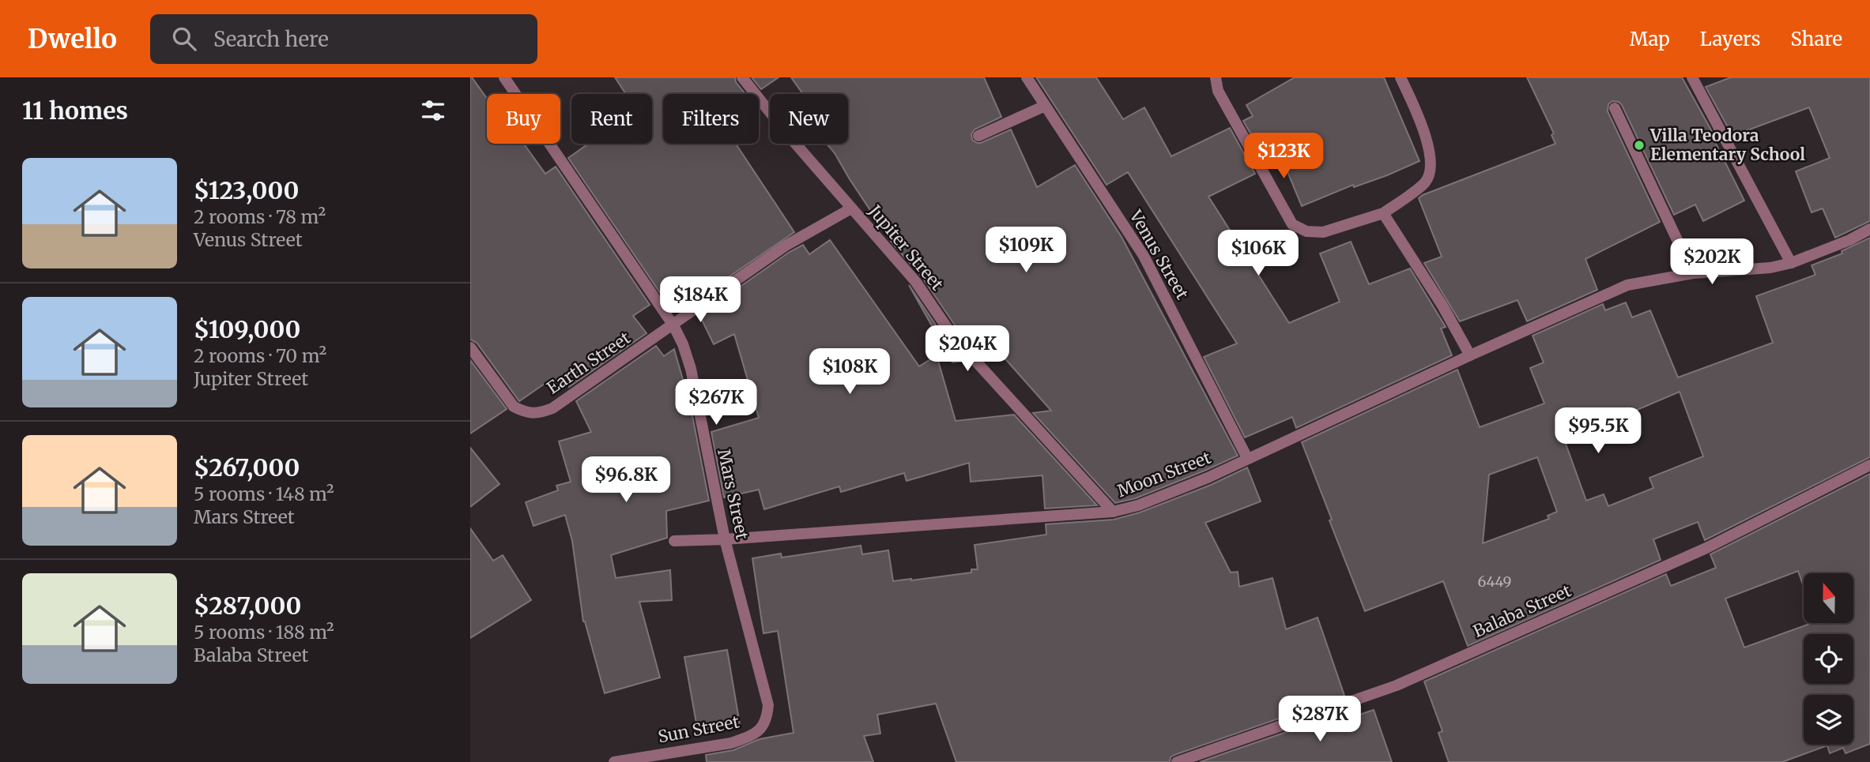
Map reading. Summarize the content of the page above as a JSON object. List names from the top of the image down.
{
  "streets": {
    "street": [
      "Jupiter Street",
      "Venus Street",
      "Earth Street",
      "Moon Street",
      "Mars Street",
      "Balaba Street",
      "Sun Street"
    ]
  },
  "crossings": [
    ["Jupiter Street", "Earth Street"],
    ["Jupiter Street", "Moon Street"],
    ["Venus Street", "Moon Street"],
    ["Earth Street", "Mars Street"],
    ["Moon Street", "Mars Street"],
    ["Mars Street", "Sun Street"]
  ],
  "places": ["Villa Teodora Elementary School"],
  "house_numbers": ["6449"],
  "north": "top",
  "page": {
    "header": "Dwello",
    "search": "Search here",
    "nav": ["Map", "Layers", "Share"],
    "heading": "11 homes",
    "chip": [
      "Buy",
      "Rent",
      "Filters",
      "New"
    ],
    "price": [
      "$123K",
      "$109K",
      "$106K",
      "$202K",
      "$184K",
      "$204K",
      "$108K",
      "$267K",
      "$95.5K",
      "$96.8K",
      "$287K"
    ],
    "list": [
      {
        "name": "$123,000",
        "note": "2 rooms · 78 m² · Venus Street"
      },
      {
        "name": "$109,000",
        "note": "2 rooms · 70 m² · Jupiter Street"
      },
      {
        "name": "$267,000",
        "note": "5 rooms · 148 m² · Mars Street"
      },
      {
        "name": "$287,000",
        "note": "5 rooms · 188 m² · Balaba Street"
      }
    ]
  }
}
